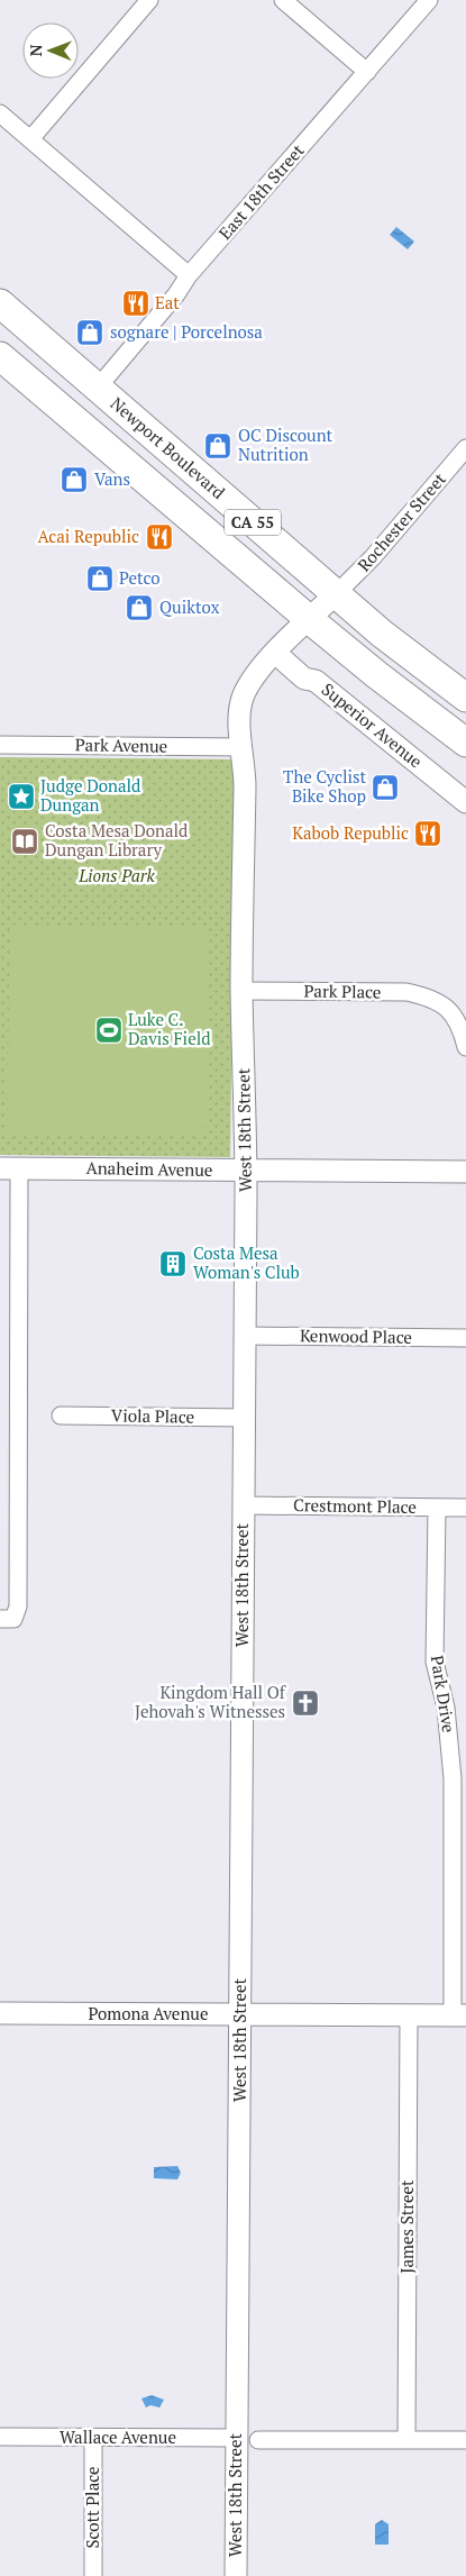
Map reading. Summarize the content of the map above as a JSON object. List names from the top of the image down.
{
  "streets": {
    "highway": ["Newport Boulevard", "CA 55"],
    "street": [
      "East 18th Street",
      "Rochester Street",
      "Superior Avenue",
      "Park Avenue",
      "Park Place",
      "West 18th Street",
      "Anaheim Avenue",
      "Kenwood Place",
      "Viola Place",
      "Crestmont Place",
      "Park Drive",
      "Pomona Avenue",
      "James Street",
      "Wallace Avenue",
      "Scott Place"
    ]
  },
  "crossings": [
    ["East 18th Street", "Newport Boulevard"],
    ["Newport Boulevard", "Rochester Street"],
    ["Newport Boulevard", "West 18th Street"],
    ["CA 55", "West 18th Street"],
    ["Rochester Street", "West 18th Street"],
    ["Superior Avenue", "West 18th Street"],
    ["Park Avenue", "West 18th Street"],
    ["Park Place", "West 18th Street"],
    ["West 18th Street", "Anaheim Avenue"],
    ["West 18th Street", "Kenwood Place"],
    ["West 18th Street", "Viola Place"],
    ["West 18th Street", "Crestmont Place"],
    ["West 18th Street", "Pomona Avenue"],
    ["West 18th Street", "Wallace Avenue"],
    ["Crestmont Place", "Park Drive"],
    ["Park Drive", "Pomona Avenue"],
    ["Pomona Avenue", "James Street"],
    ["Wallace Avenue", "Scott Place"]
  ],
  "parks": ["Lions Park"],
  "places": {
    "restaurant": ["Eat", "Acai Republic", "Kabob Republic"],
    "shop": [
      "sognare | Porcelnosa",
      "OC Discount Nutrition",
      "Vans",
      "Petco",
      "Quiktox",
      "The Cyclist Bike Shop"
    ],
    "place": ["Judge Donald Dungan"],
    "library": ["Costa Mesa Donald Dungan Library"],
    "sports": ["Luke C. Davis Field"],
    "building": ["Costa Mesa Woman's Club"],
    "church": ["Kingdom Hall Of Jehovah's Witnesses"]
  },
  "north": "left"
}
